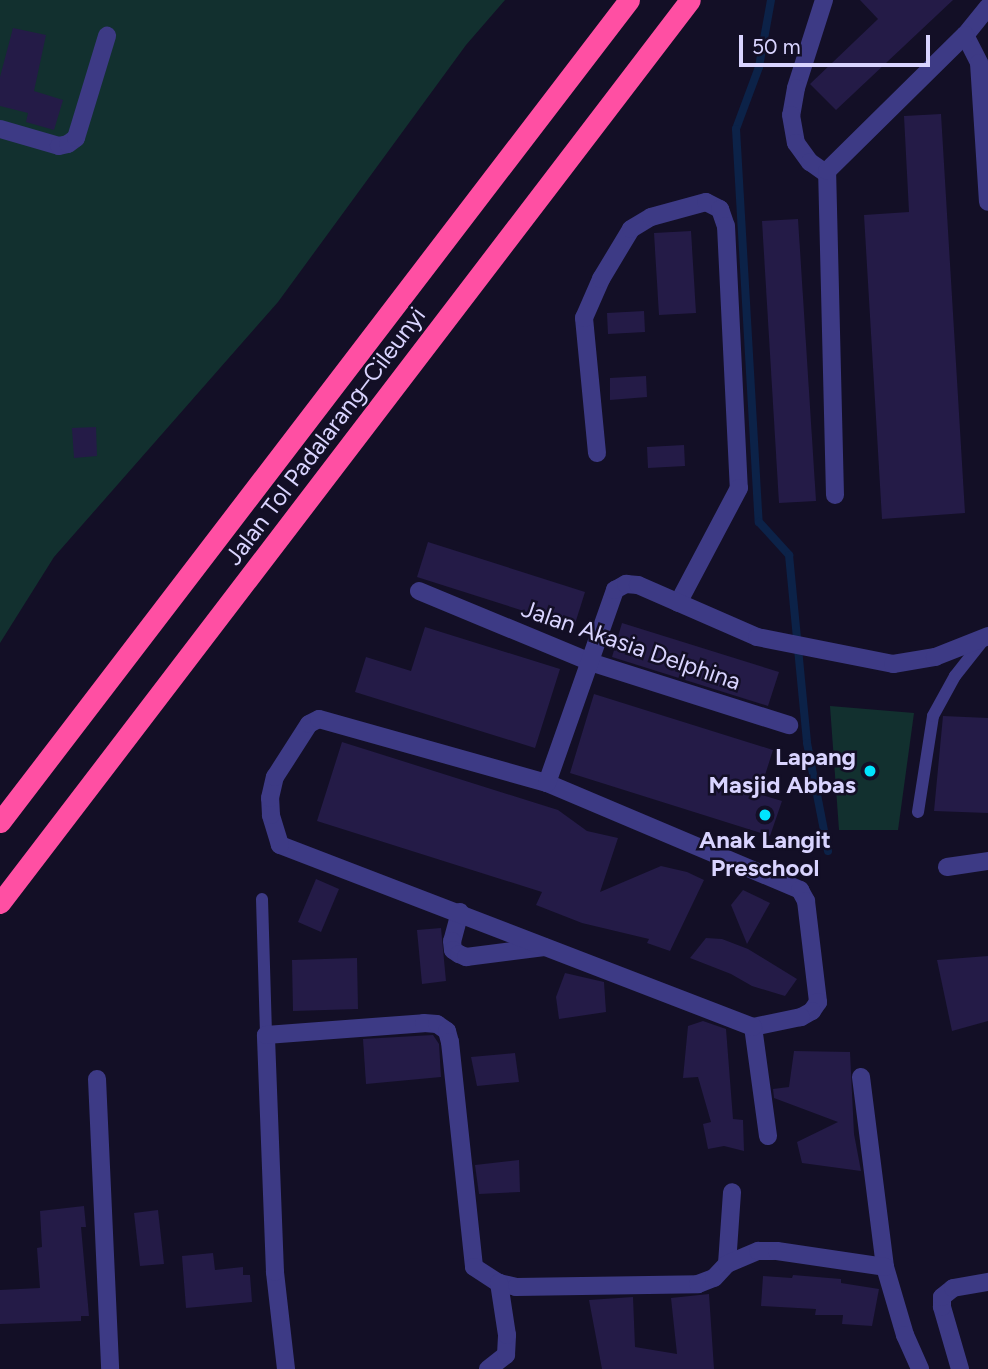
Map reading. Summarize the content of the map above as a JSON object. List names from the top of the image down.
{
  "streets": {
    "highway": ["Jalan Tol Padalarang–Cileunyi"],
    "street": ["Jalan Akasia Delphina"]
  },
  "places": ["Lapang Masjid Abbas", "Anak Langit Preschool"],
  "scale_bar": "50 m"
}
